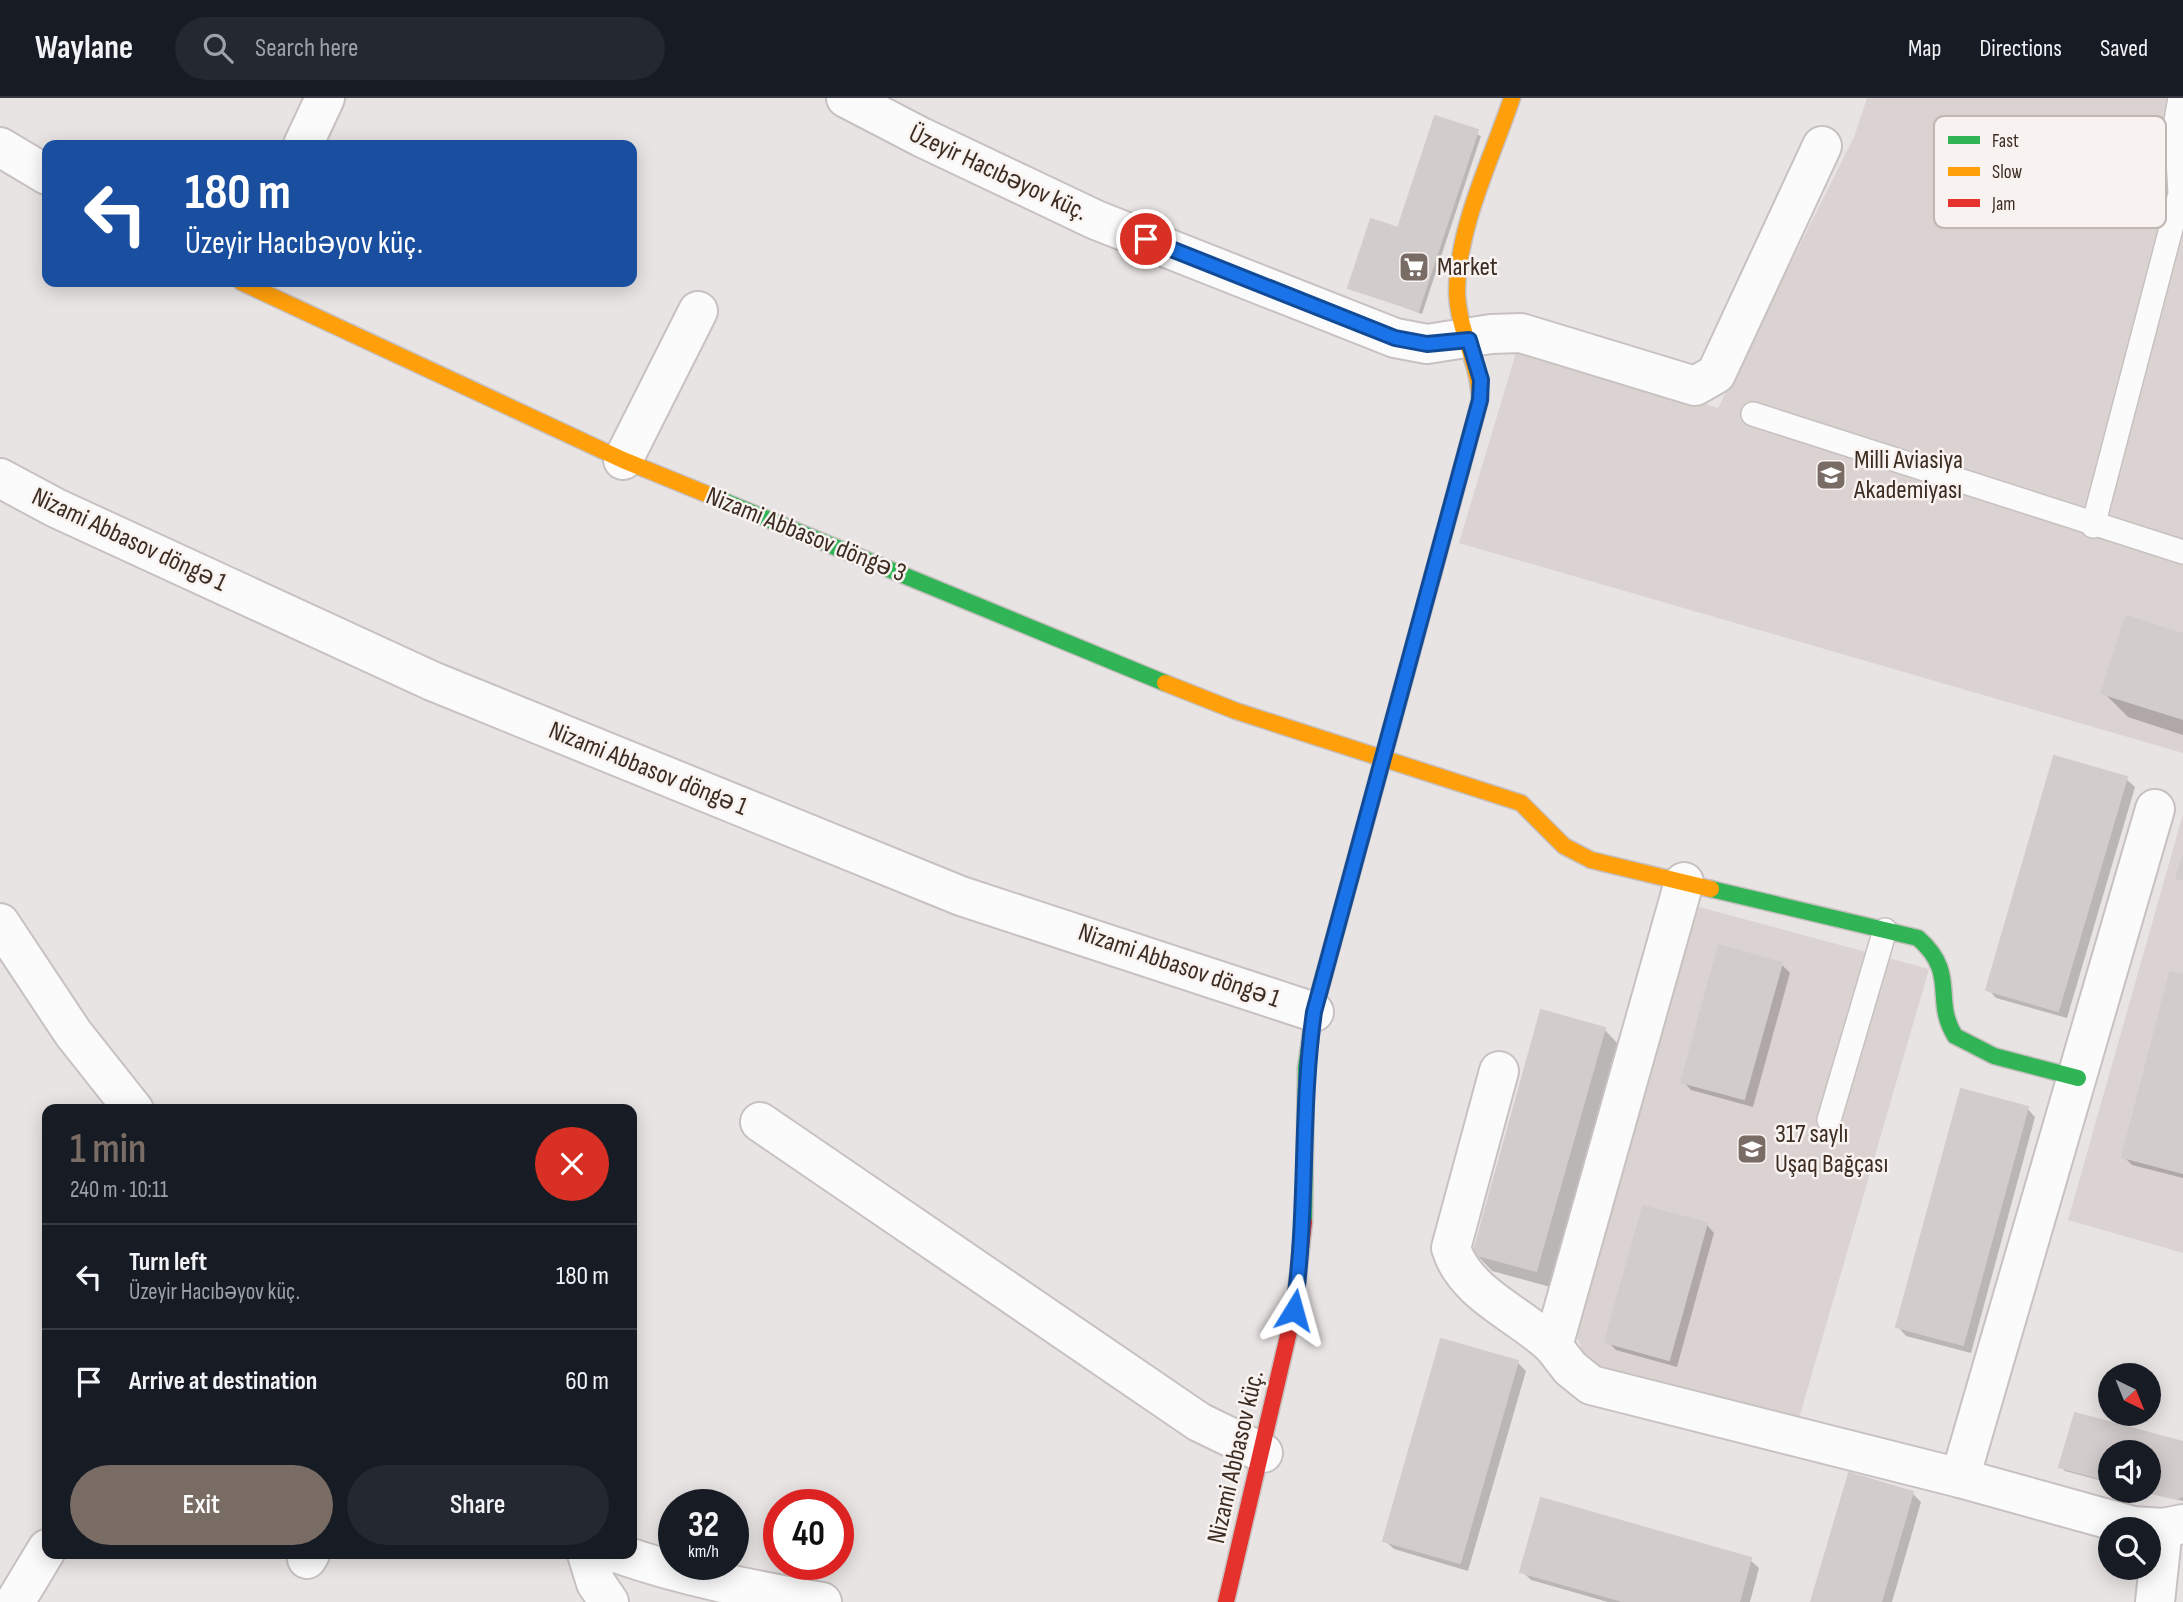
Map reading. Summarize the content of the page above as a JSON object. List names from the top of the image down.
{
  "streets": {
    "street": [
      "Üzeyir Hacıbəyov küç.",
      "Nizami Abbasov döngə 3",
      "Nizami Abbasov döngə 1",
      "Nizami Abbasov küç."
    ]
  },
  "crossings": [
    ["Üzeyir Hacıbəyov küç.", "Nizami Abbasov küç."],
    ["Nizami Abbasov döngə 3", "Nizami Abbasov küç."],
    ["Nizami Abbasov döngə 1", "Nizami Abbasov küç."]
  ],
  "places": {
    "supermarket": ["Market"],
    "school or university": ["Milli Aviasiya Akademiyası", "317 saylı Uşaq Bağçası"]
  },
  "legend": ["Fast", "Slow", "Jam"],
  "north": "bottom right",
  "page": {
    "header": "Waylane",
    "search": "Search here",
    "nav": ["Map", "Directions", "Saved"],
    "turn": ["180 m", "Üzeyir Hacıbəyov küç."],
    "heading": ["1 min", "240 m · 10:11"],
    "list": [
      {
        "name": "Turn left",
        "note": "Üzeyir Hacıbəyov küç.",
        "value": "180 m"
      },
      {
        "name": "Arrive at destination",
        "value": "60 m"
      }
    ],
    "buttons": ["Exit", "Share"],
    "speed": "32 km/h",
    "limit": "40"
  }
}
